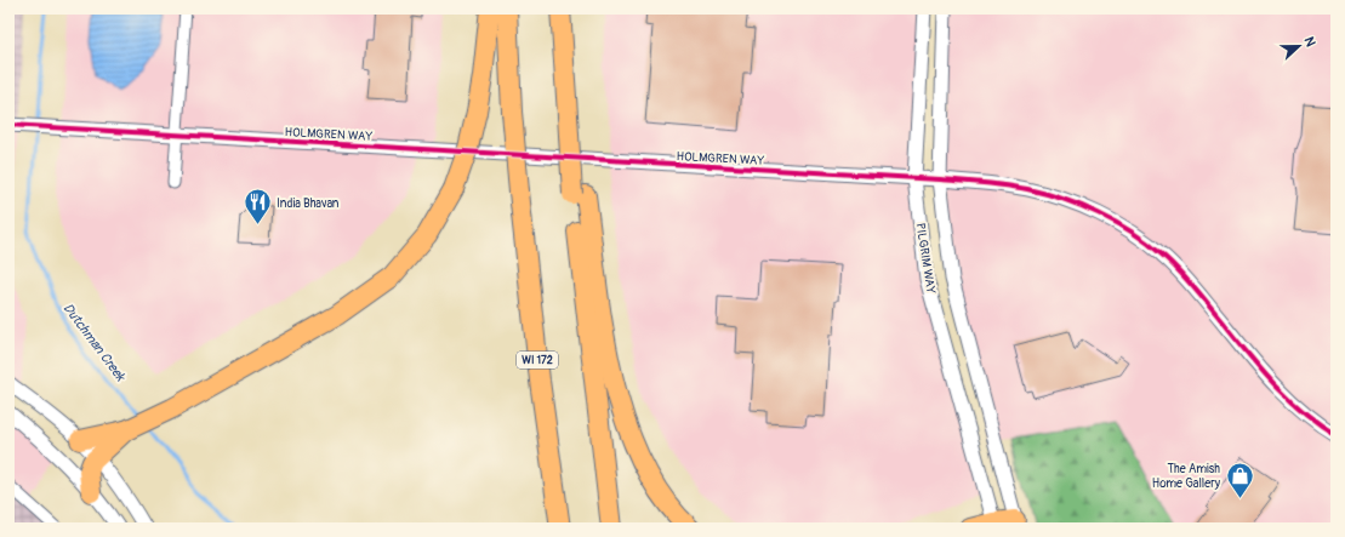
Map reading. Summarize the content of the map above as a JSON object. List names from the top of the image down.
{
  "streets": {
    "highway": ["WI 172"],
    "street": ["HOLMGREN WAY", "PILGRIM WAY"]
  },
  "crossings": [
    ["HOLMGREN WAY", "PILGRIM WAY"]
  ],
  "water": ["Dutchman Creek"],
  "places": {
    "restaurant": ["India Bhavan"],
    "shop": ["The Amish Home Gallery"]
  },
  "north": "right"
}
